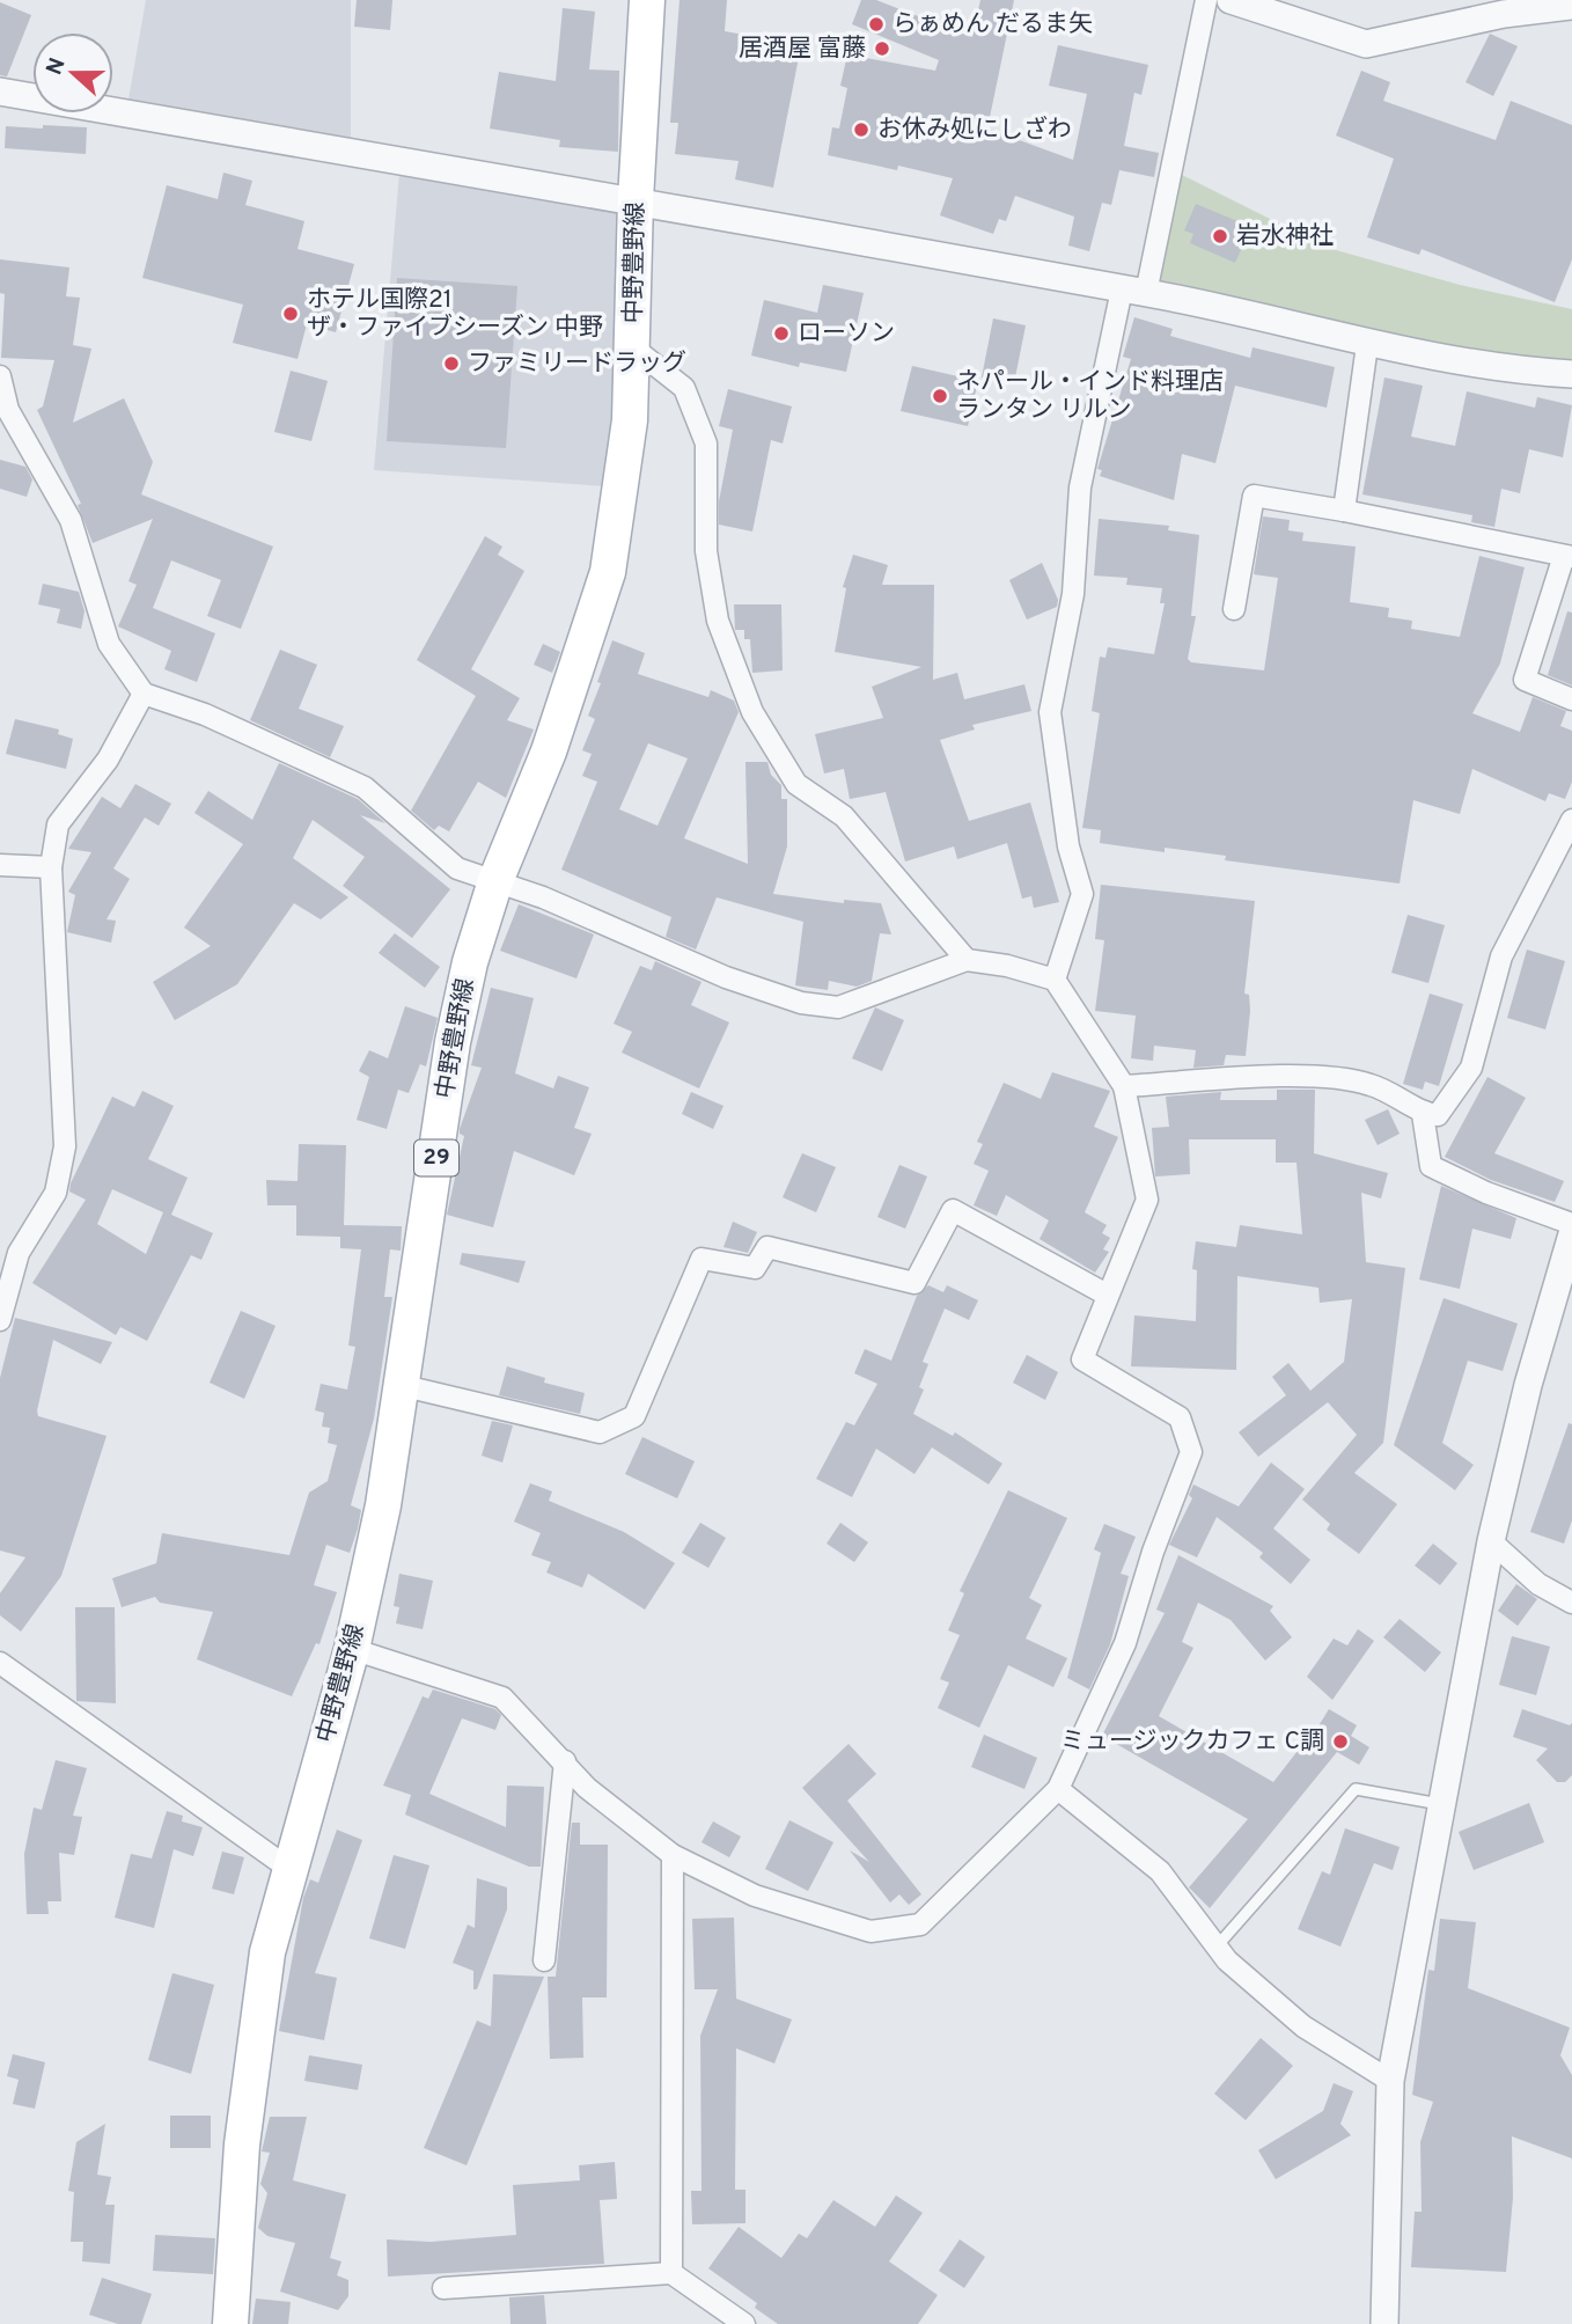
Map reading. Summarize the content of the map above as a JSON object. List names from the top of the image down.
{
  "streets": {
    "main road": ["中野豊野線", "29"]
  },
  "places": [
    "らぁめん だるま矢",
    "居酒屋 富藤",
    "お休み処にしざわ",
    "岩水神社",
    "ホテル国際21 ザ・ファイブシーズン 中野",
    "ローソン",
    "ファミリードラッグ",
    "ネパール・インド料理店 ランタン リルン",
    "ミュージックカフェ C調"
  ],
  "north": "left"
}
